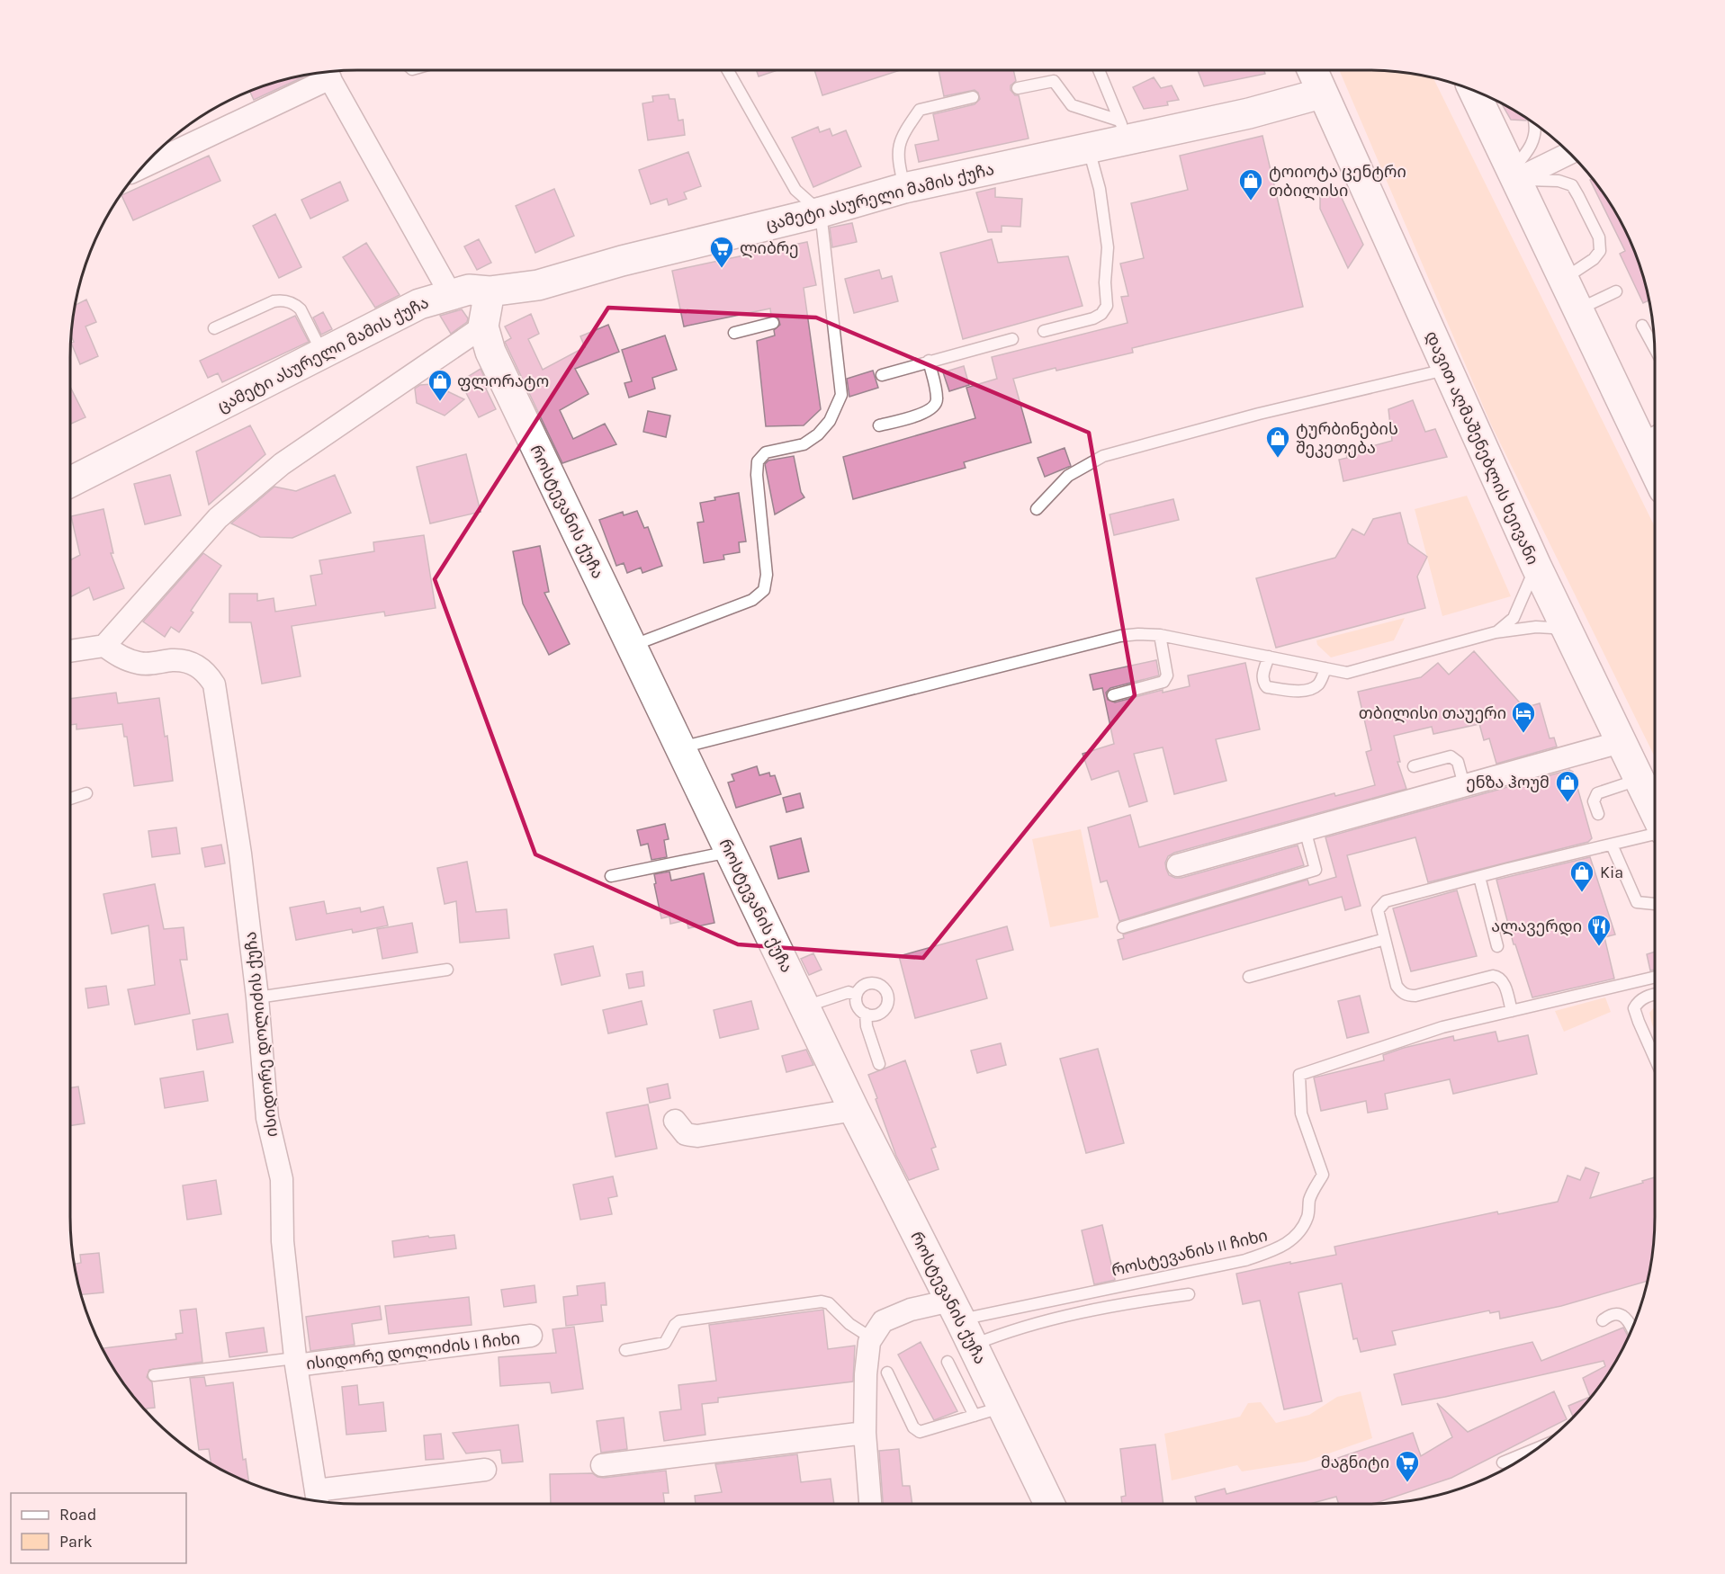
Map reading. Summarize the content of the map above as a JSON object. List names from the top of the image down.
{
  "streets": {
    "main road": ["ცამეტი ასურელი მამის ქუჩა", "დავით აღმაშენებლის ხეივანი", "როსტევანის ქუჩა"],
    "street": ["ისიდორე დოლიძის ქუჩა", "ისიდორე დოლიძის I ჩიხი"],
    "lane": ["როსტევანის II ჩიხი"]
  },
  "crossings": [
    ["ცამეტი ასურელი მამის ქუჩა", "დავით აღმაშენებლის ხეივანი"],
    ["ცამეტი ასურელი მამის ქუჩა", "როსტევანის ქუჩა"],
    ["როსტევანის ქუჩა", "როსტევანის II ჩიხი"],
    ["ისიდორე დოლიძის ქუჩა", "ისიდორე დოლიძის I ჩიხი"]
  ],
  "places": {
    "shop": [
      "ტოიოტა ცენტრი თბილისი",
      "ფლორატო",
      "ტურბინების შეკეთება",
      "ენზა ჰოუმ",
      "Kia"
    ],
    "supermarket": ["ლიბრე", "მაგნიტი"],
    "hotel": ["თბილისი თაუერი"],
    "restaurant": ["ალავერდი"]
  },
  "legend": ["Road", "Park"]
}
